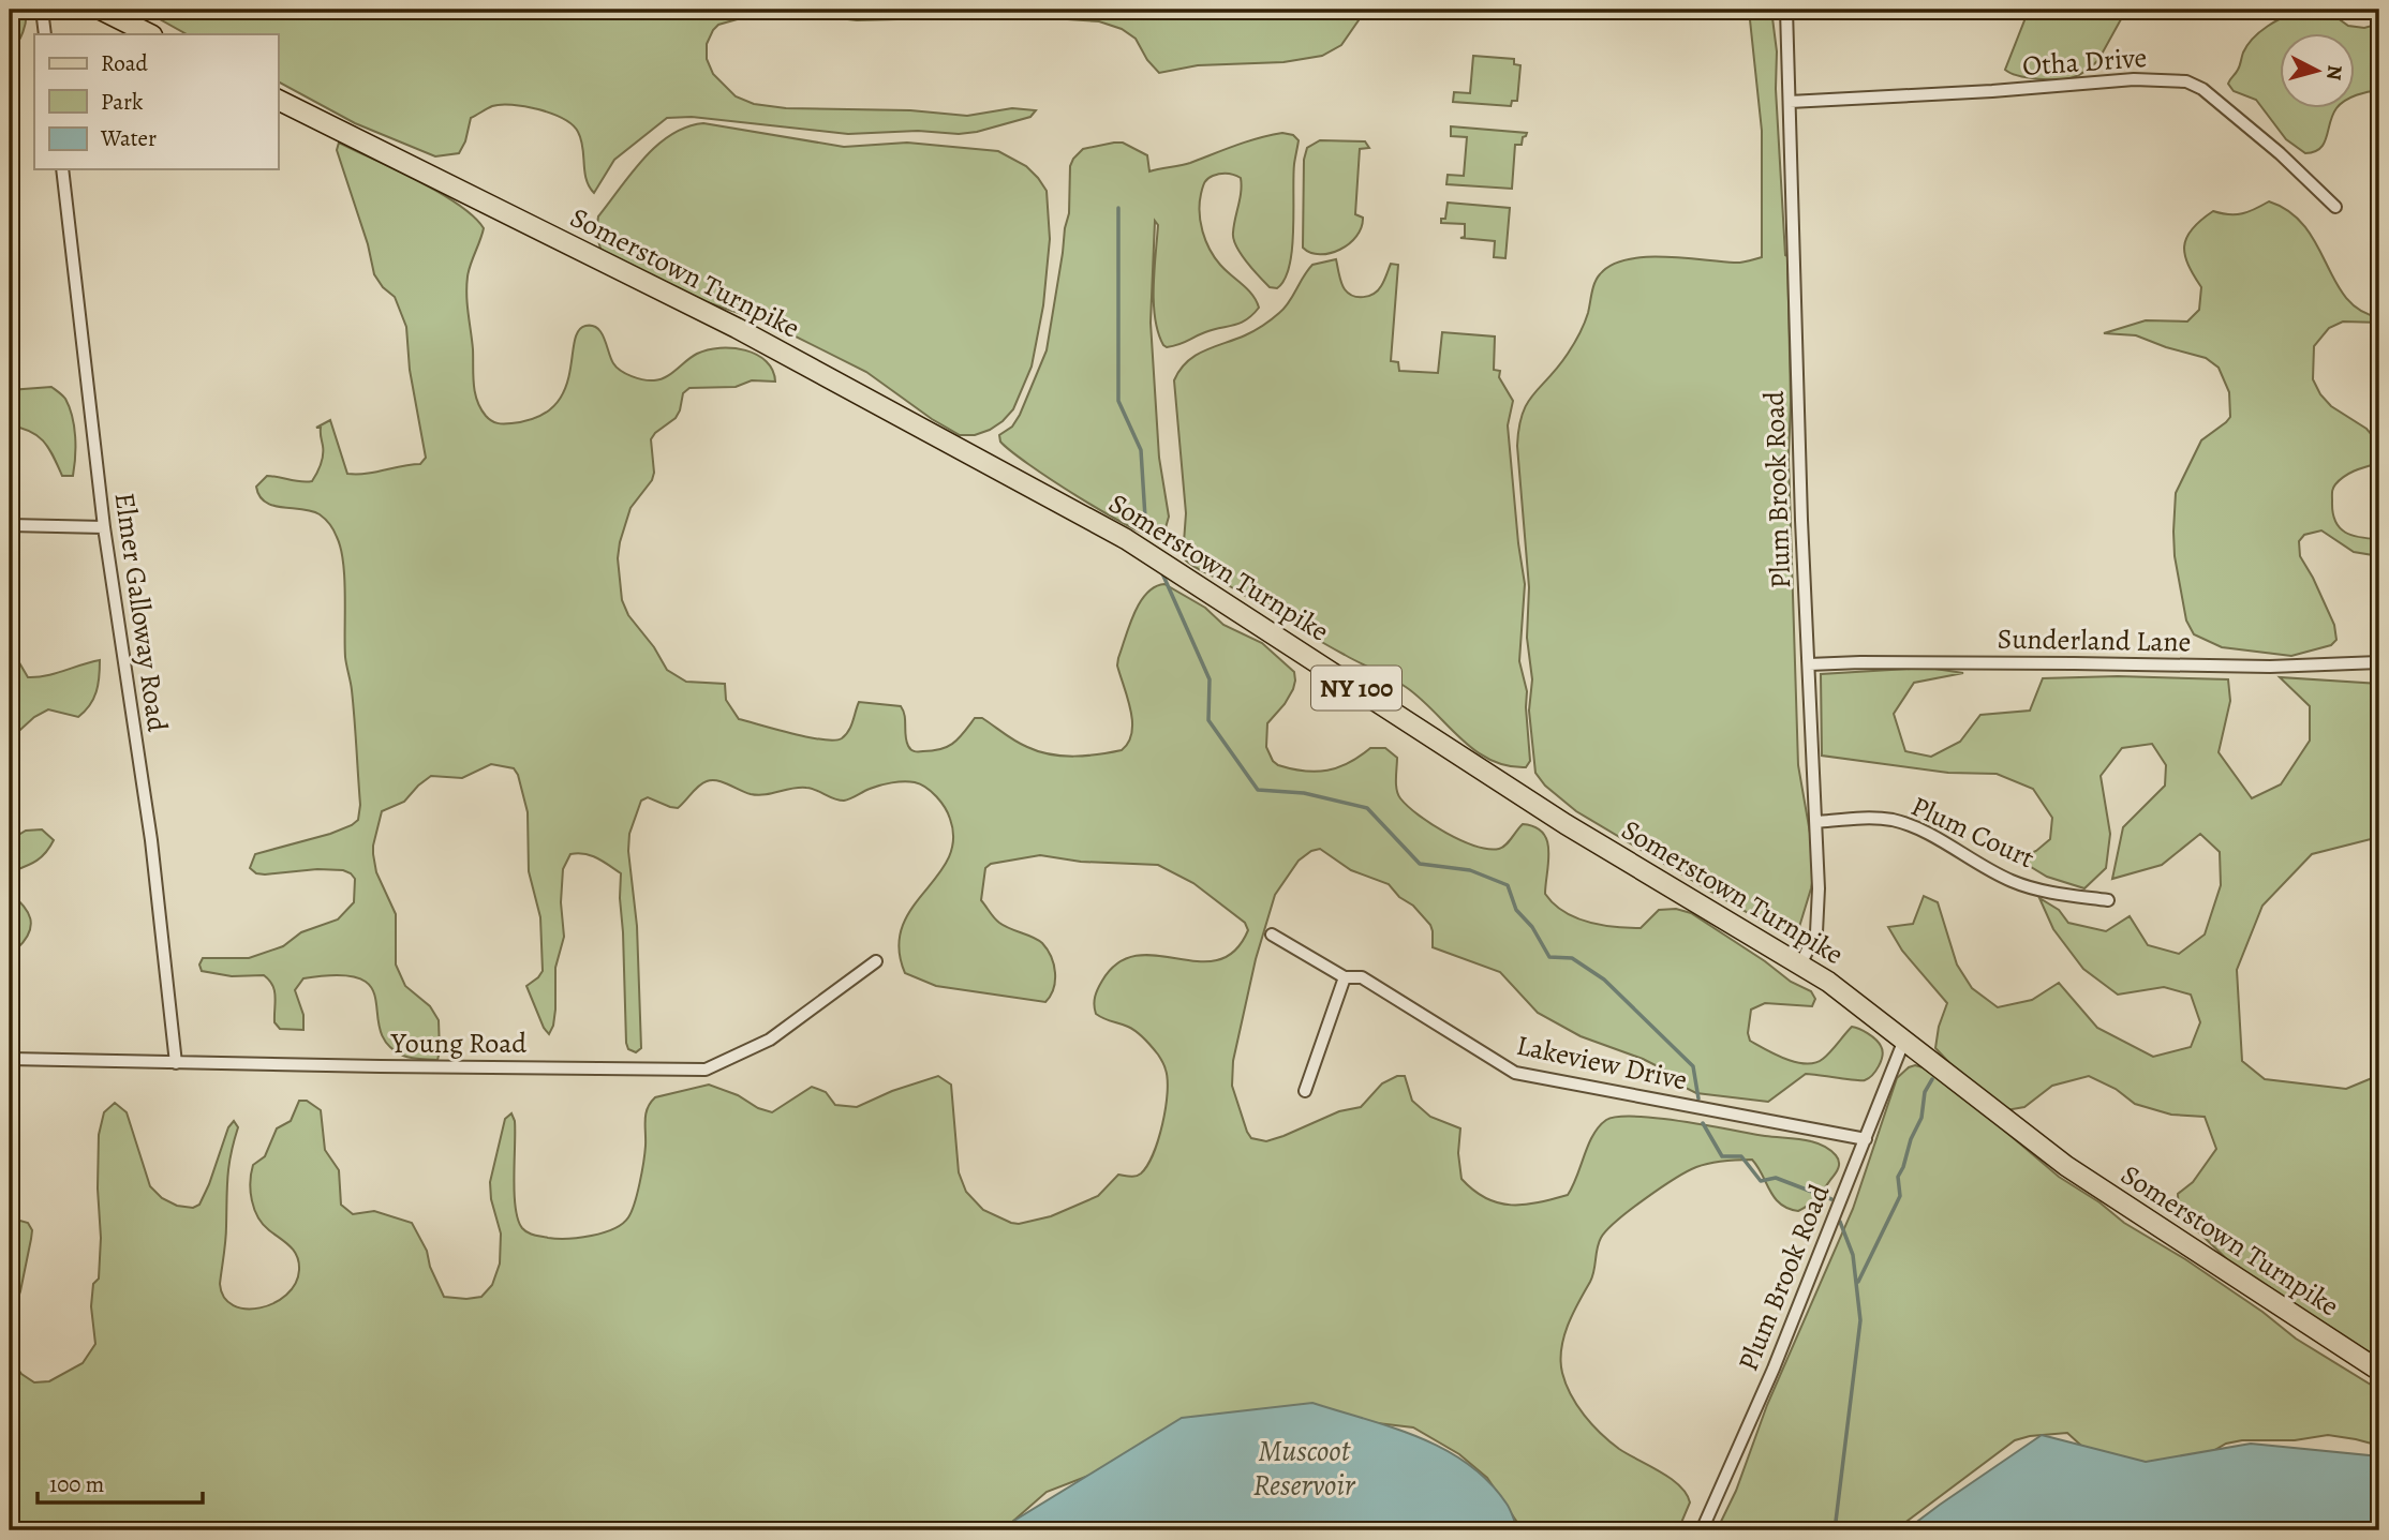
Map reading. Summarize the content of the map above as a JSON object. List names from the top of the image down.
{
  "streets": {
    "main road": ["Somerstown Turnpike", "NY 100"],
    "street": [
      "Otha Drive",
      "Plum Brook Road",
      "Elmer Galloway Road",
      "Sunderland Lane",
      "Plum Court",
      "Young Road",
      "Lakeview Drive"
    ]
  },
  "crossings": [
    ["Otha Drive", "Plum Brook Road"],
    ["Somerstown Turnpike", "Plum Brook Road"],
    ["Plum Brook Road", "Sunderland Lane"],
    ["Plum Brook Road", "Plum Court"],
    ["Plum Brook Road", "Lakeview Drive"],
    ["Elmer Galloway Road", "Young Road"]
  ],
  "water": ["Muscoot Reservoir"],
  "legend": ["Road", "Park", "Water"],
  "scale_bar": "100 m",
  "north": "right"
}
